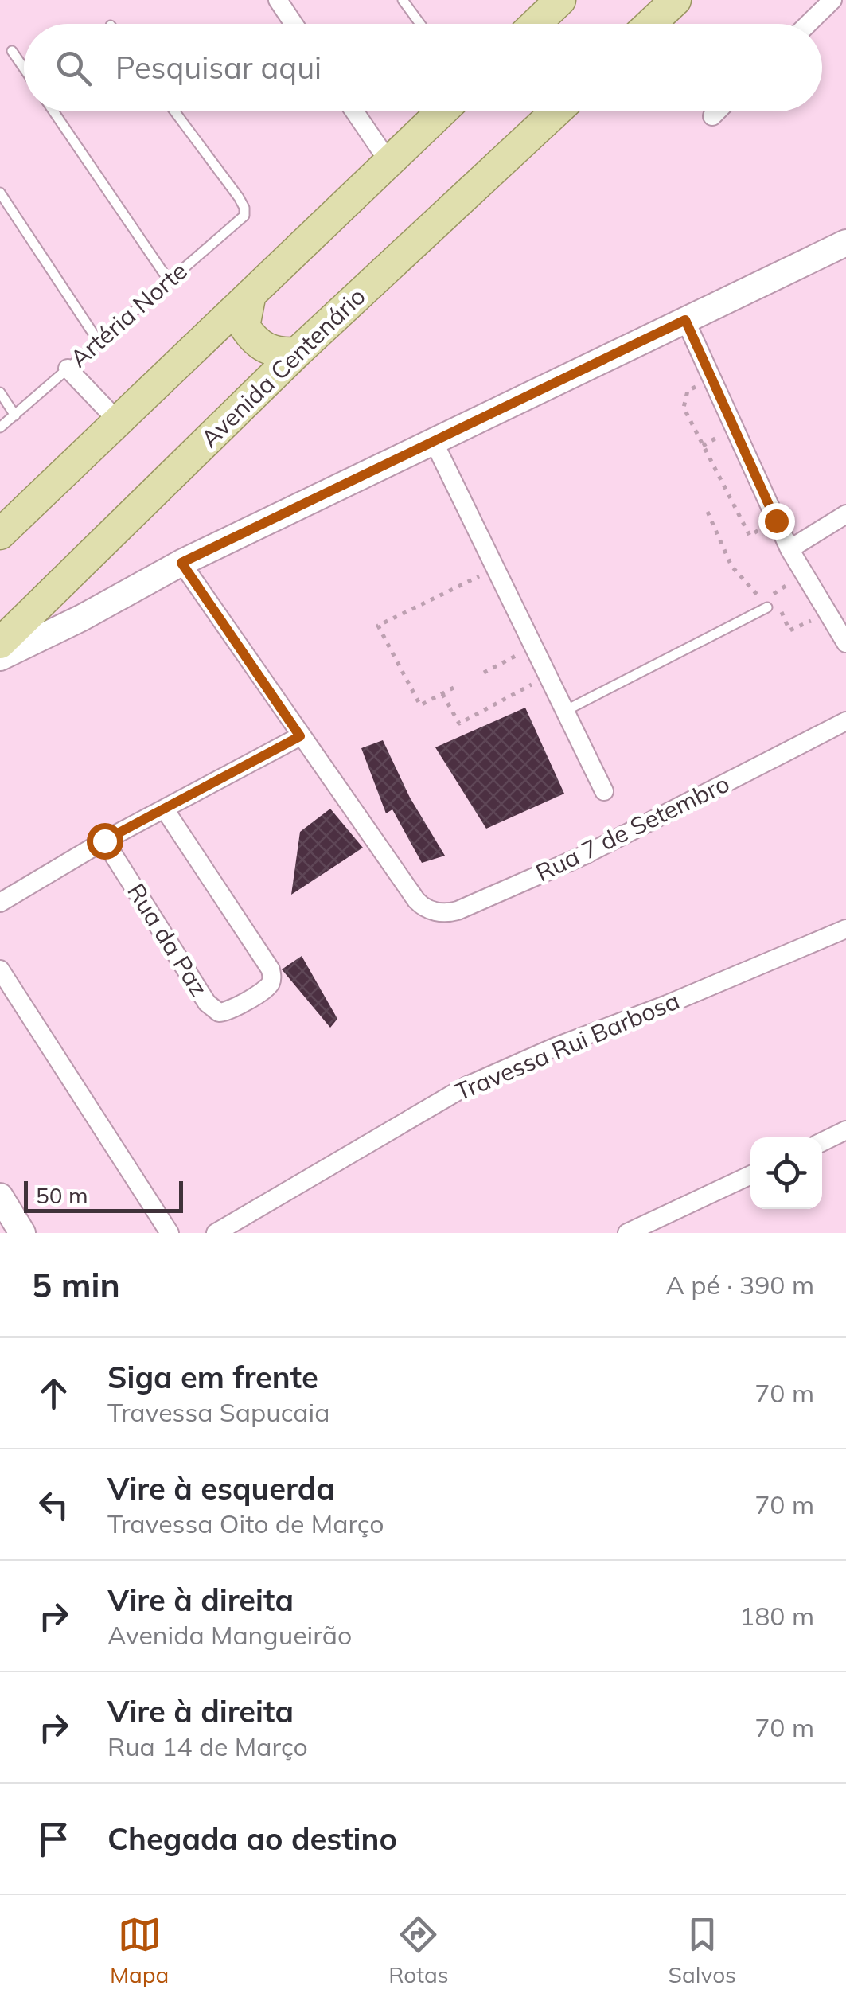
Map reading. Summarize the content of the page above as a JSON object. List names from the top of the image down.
{
  "streets": {
    "main road": ["Avenida Centenário"],
    "street": ["Rua 7 de Setembro", "Rua da Paz", "Travessa Rui Barbosa"],
    "lane": ["Artéria Norte"]
  },
  "scale_bar": "50 m",
  "page": {
    "search": "Pesquisar aqui",
    "scale": "50 m",
    "heading": ["5 min", "A pé · 390 m"],
    "list": [
      ["Siga em frente", "Travessa Sapucaia", "70 m"],
      ["Vire à esquerda", "Travessa Oito de Março", "70 m"],
      ["Vire à direita", "Avenida Mangueirão", "180 m"],
      ["Vire à direita", "Rua 14 de Março", "70 m"],
      "Chegada ao destino"
    ],
    "nav": ["Mapa", "Rotas", "Salvos"]
  }
}
